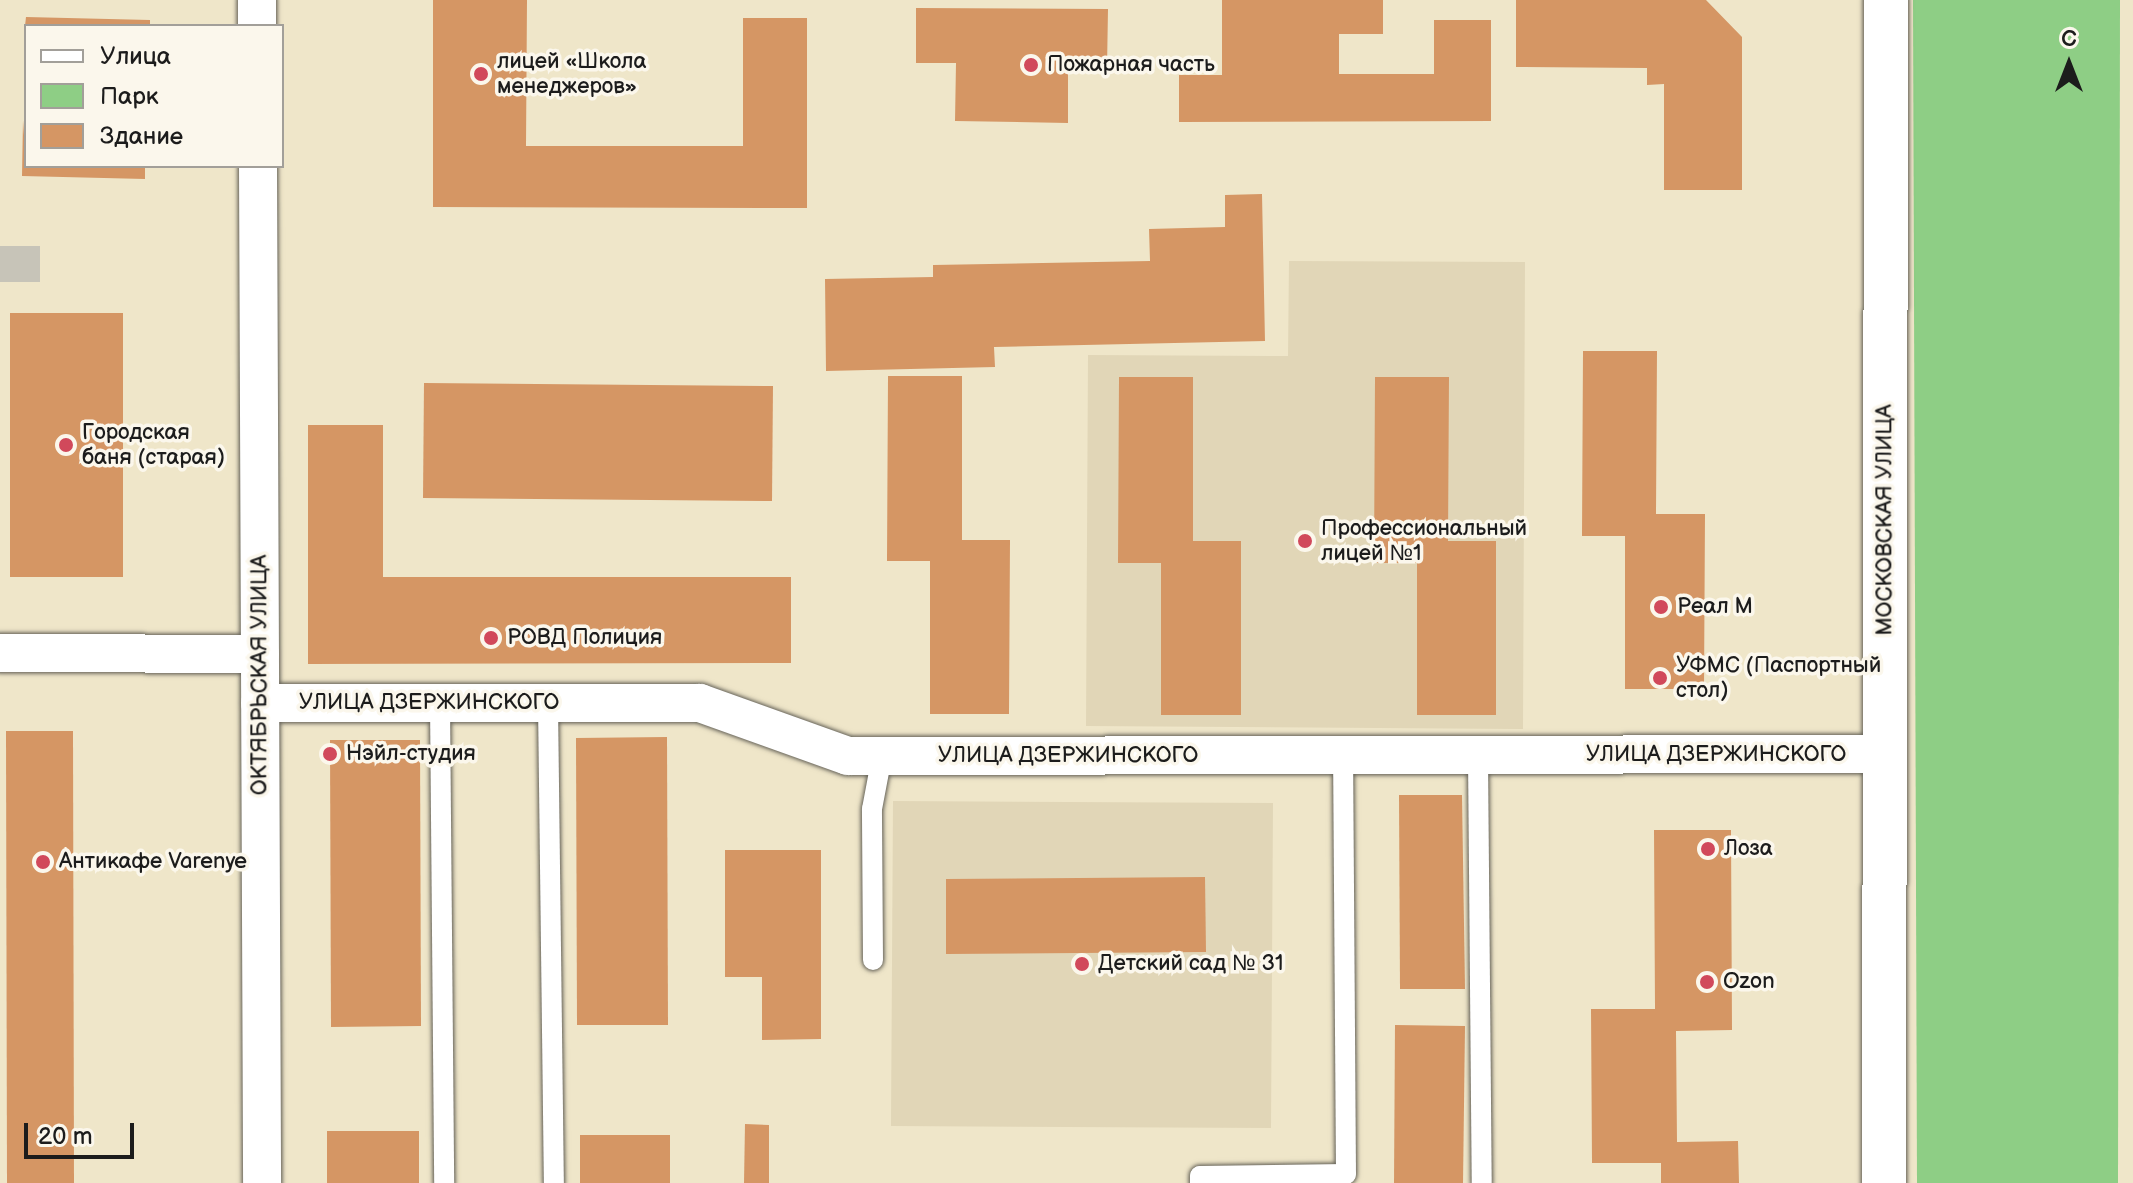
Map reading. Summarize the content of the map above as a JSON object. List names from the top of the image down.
{
  "streets": {
    "main road": ["МОСКОВСКАЯ УЛИЦА"],
    "street": ["ОКТЯБРЬСКАЯ УЛИЦА", "УЛИЦА ДЗЕРЖИНСКОГО"]
  },
  "crossings": [
    ["МОСКОВСКАЯ УЛИЦА", "УЛИЦА ДЗЕРЖИНСКОГО"],
    ["ОКТЯБРЬСКАЯ УЛИЦА", "УЛИЦА ДЗЕРЖИНСКОГО"]
  ],
  "places": [
    "Пожарная часть",
    "лицей «Школа менеджеров»",
    "Городская баня (старая)",
    "Профессиональный лицей №1",
    "Реал М",
    "РОВД Полиция",
    "УФМС (Паспортный стол)",
    "Нэйл-студия",
    "Лоза",
    "Антикафе Varenye",
    "Детский сад № 31",
    "Ozon"
  ],
  "legend": ["Улица", "Парк", "Здание"],
  "scale_bar": "20 m",
  "north": "top"
}
